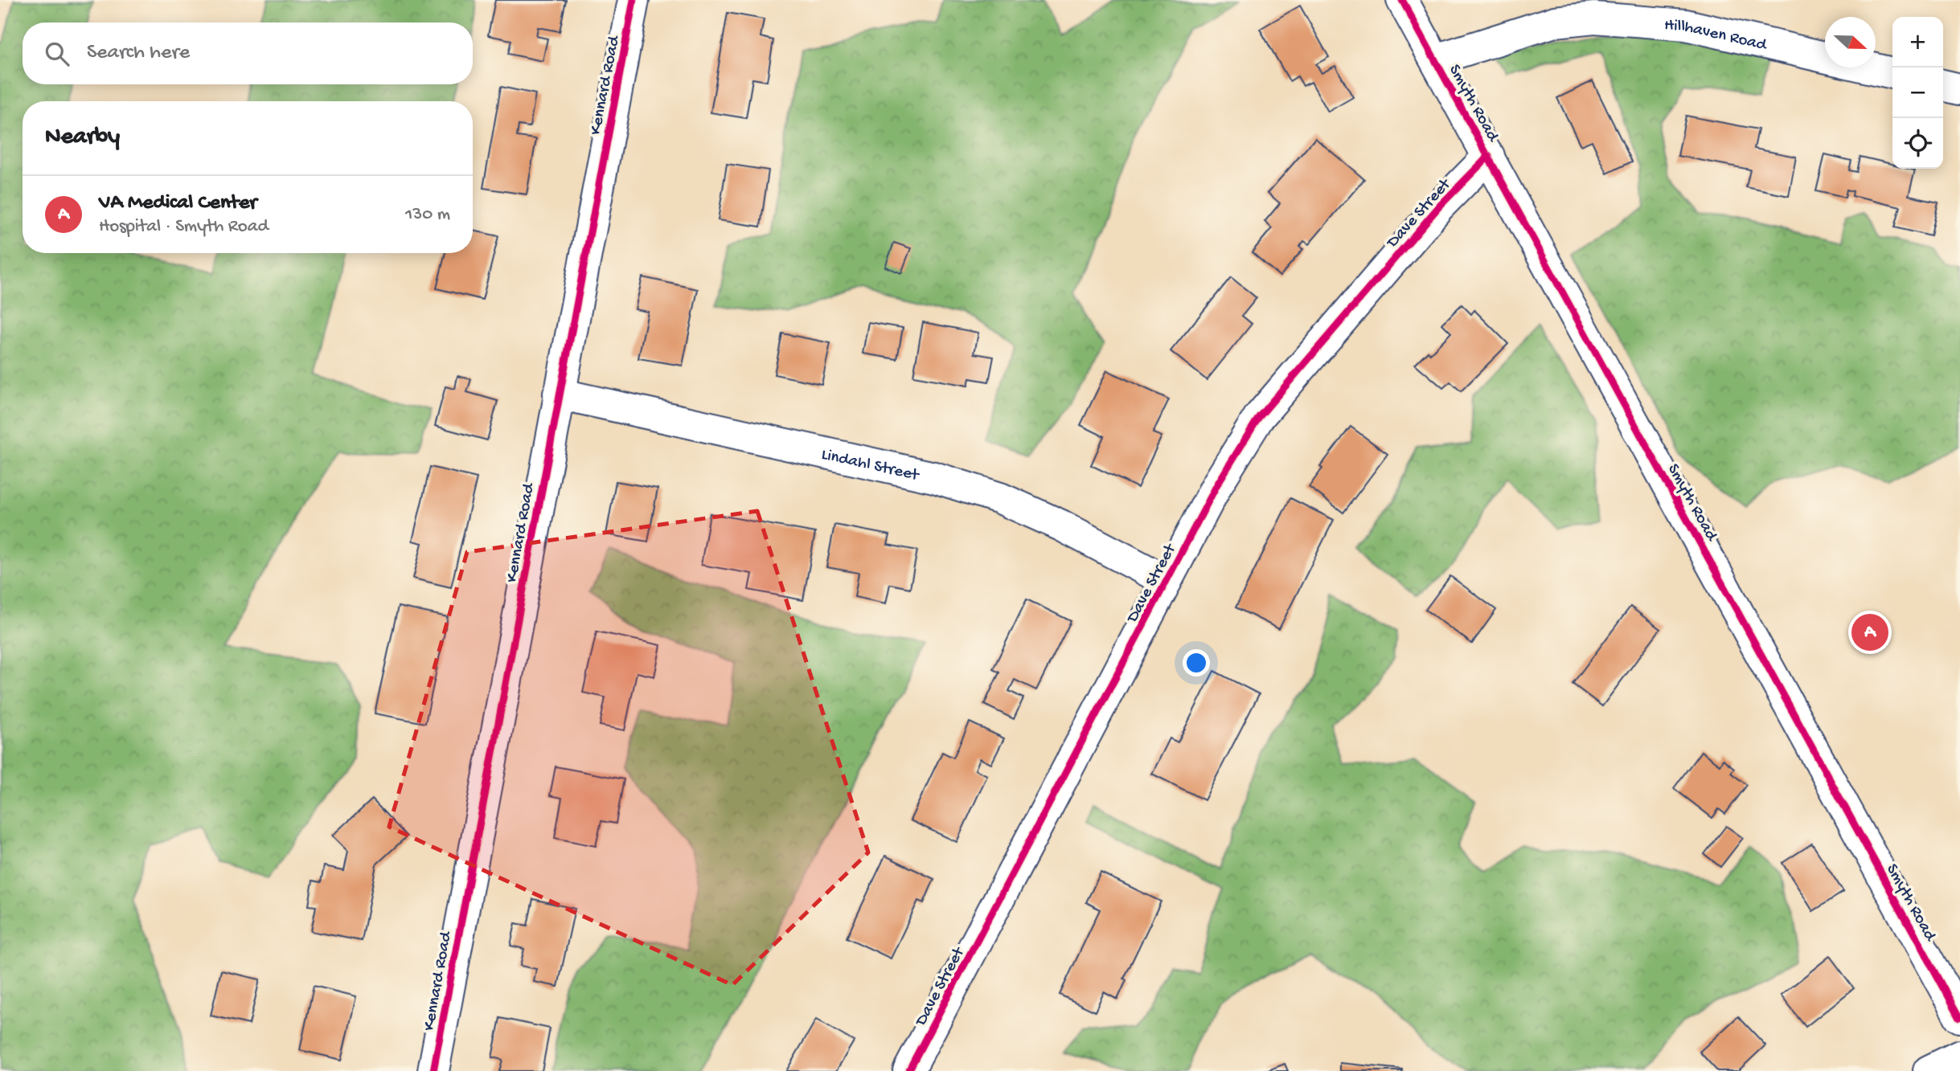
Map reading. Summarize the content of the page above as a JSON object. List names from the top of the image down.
{
  "streets": {
    "street": [
      "Hillhaven Road",
      "Kennard Road",
      "Smyth Road",
      "Dave Street",
      "Lindahl Street"
    ]
  },
  "crossings": [
    ["Hillhaven Road", "Smyth Road"],
    ["Kennard Road", "Lindahl Street"],
    ["Smyth Road", "Dave Street"],
    ["Dave Street", "Lindahl Street"]
  ],
  "north": "right",
  "page": {
    "map_buttons": ["+", "−"],
    "search": "Search here",
    "heading": "Nearby",
    "list": [
      {
        "mark": "A",
        "name": "VA Medical Center",
        "note": "Hospital · Smyth Road",
        "value": "130 m"
      }
    ],
    "pins": "A"
  }
}
